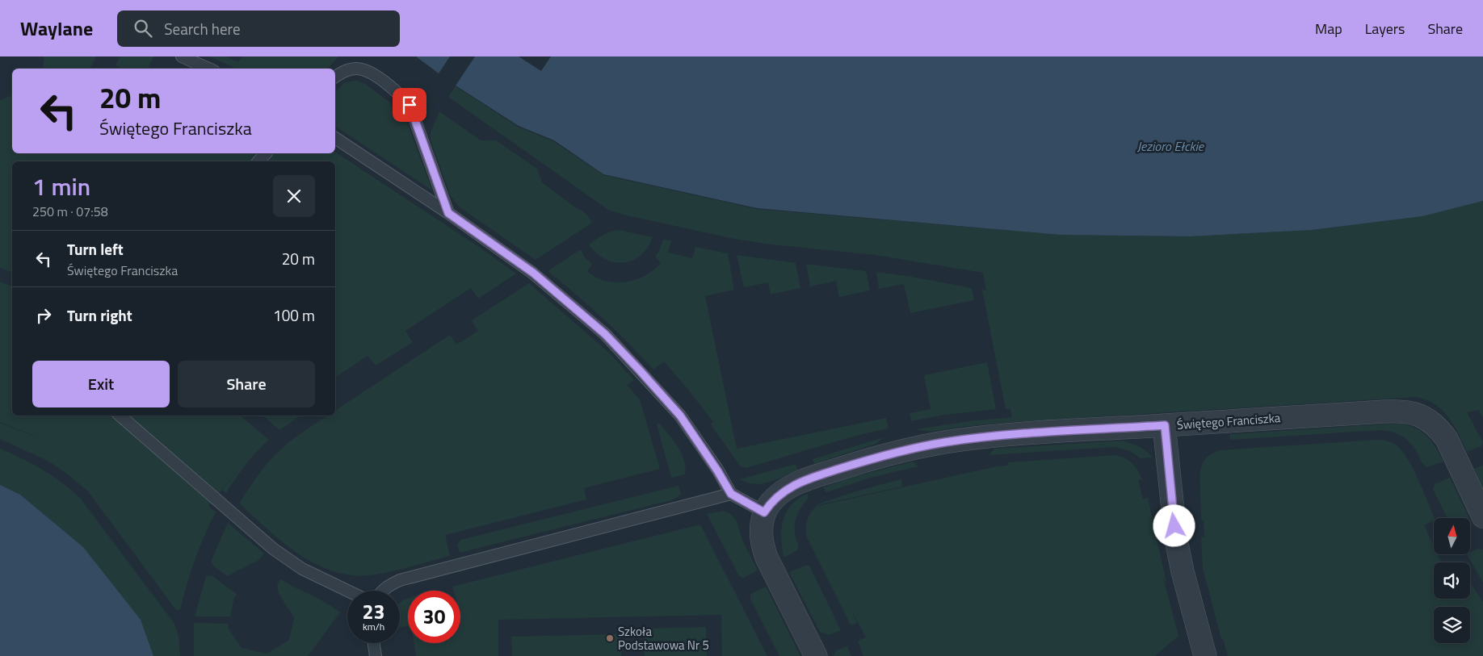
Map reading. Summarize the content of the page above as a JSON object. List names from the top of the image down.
{
  "streets": {
    "street": ["Świętego Franciszka"]
  },
  "water": ["Jezioro Ełckie"],
  "places": ["Szkoła Podstawowa Nr 5"],
  "north": "top",
  "page": {
    "header": "Waylane",
    "search": "Search here",
    "nav": ["Map", "Layers", "Share"],
    "turn": ["20 m", "Świętego Franciszka"],
    "heading": ["1 min", "250 m · 07:58"],
    "list": [
      {
        "name": "Turn left",
        "note": "Świętego Franciszka",
        "value": "20 m"
      },
      {
        "name": "Turn right",
        "value": "100 m"
      }
    ],
    "buttons": ["Exit", "Share"],
    "speed": "23 km/h",
    "limit": "30"
  }
}
